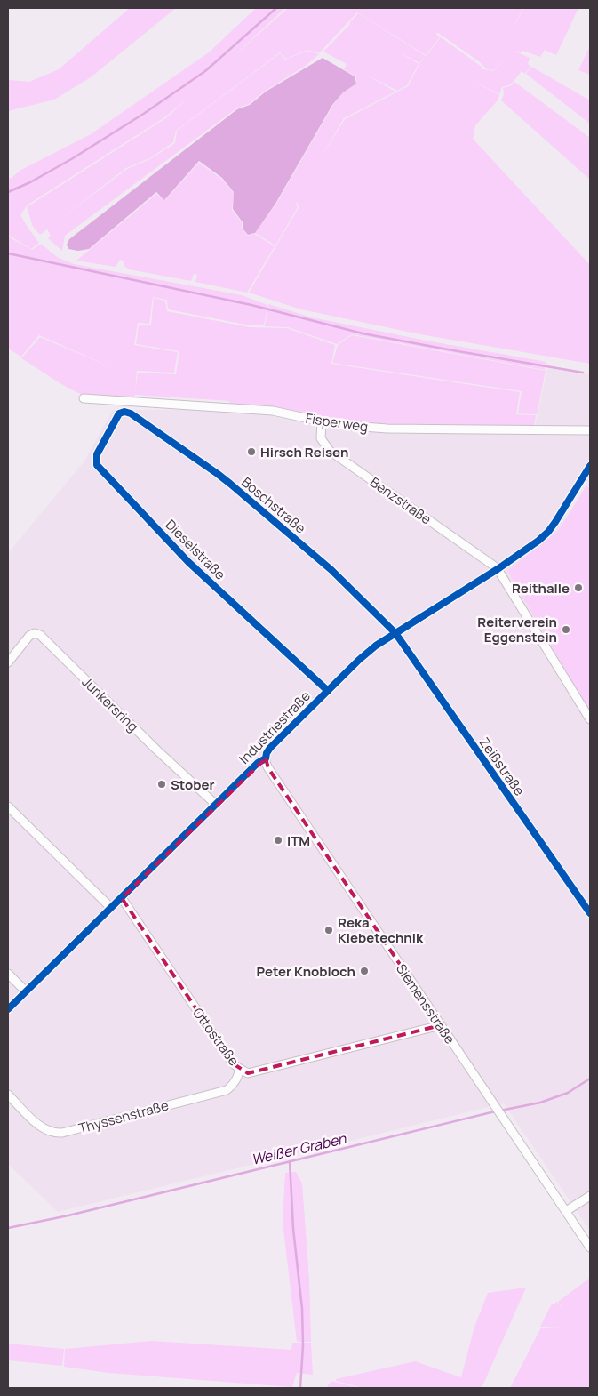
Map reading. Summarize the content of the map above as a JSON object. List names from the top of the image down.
{
  "streets": {
    "street": [
      "Fisperweg",
      "Benzstraße",
      "Boschstraße",
      "Dieselstraße",
      "Junkersring",
      "Industriestraße",
      "Zeißstraße",
      "Siemensstraße",
      "Ottostraße",
      "Thyssenstraße"
    ]
  },
  "crossings": [
    ["Fisperweg", "Benzstraße"],
    ["Benzstraße", "Industriestraße"],
    ["Boschstraße", "Dieselstraße"],
    ["Boschstraße", "Industriestraße"],
    ["Boschstraße", "Zeißstraße"],
    ["Dieselstraße", "Industriestraße"],
    ["Junkersring", "Industriestraße"],
    ["Industriestraße", "Zeißstraße"],
    ["Industriestraße", "Siemensstraße"],
    ["Industriestraße", "Ottostraße"],
    ["Siemensstraße", "Ottostraße"],
    ["Ottostraße", "Thyssenstraße"]
  ],
  "water": ["Weißer Graben"],
  "places": [
    "Hirsch Reisen",
    "Reithalle",
    "Reiterverein Eggenstein",
    "Stober",
    "ITM",
    "Reka Klebetechnik",
    "Peter Knobloch"
  ]
}
